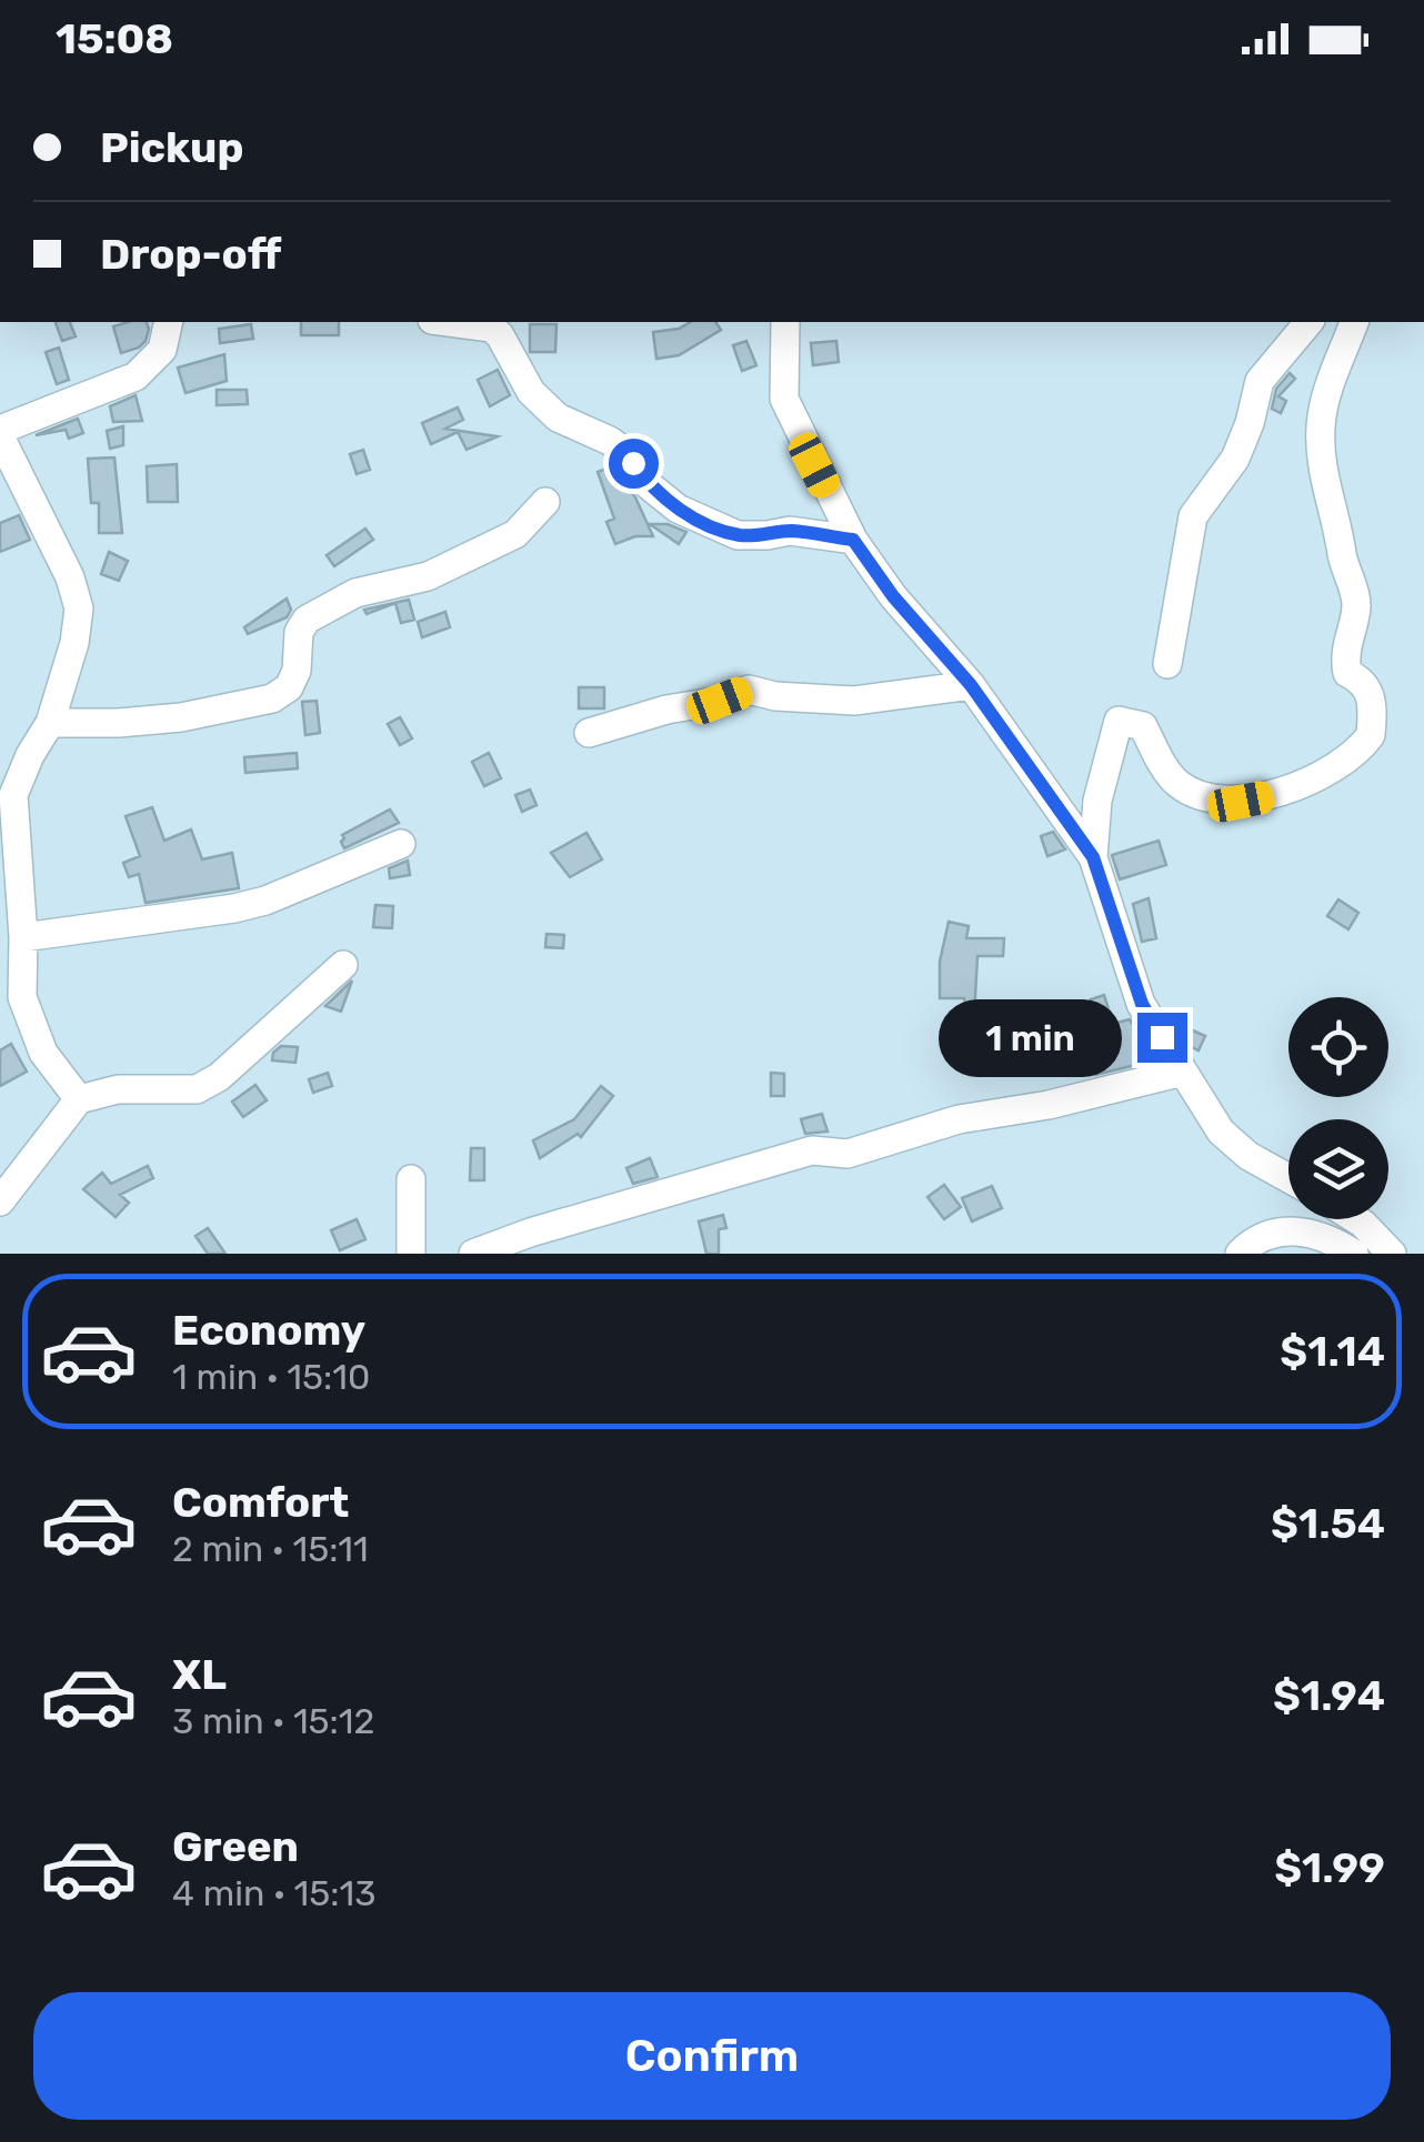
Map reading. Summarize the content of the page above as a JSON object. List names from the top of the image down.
{
  "page": {
    "status": "15:08",
    "banner": ["Pickup", "Drop-off"],
    "bubble": "1 min",
    "list": [
      {
        "name": "Economy",
        "note": "1 min · 15:10",
        "value": "$1.14"
      },
      {
        "name": "Comfort",
        "note": "2 min · 15:11",
        "value": "$1.54"
      },
      {
        "name": "XL",
        "note": "3 min · 15:12",
        "value": "$1.94"
      },
      {
        "name": "Green",
        "note": "4 min · 15:13",
        "value": "$1.99"
      }
    ],
    "buttons": "Confirm"
  }
}
